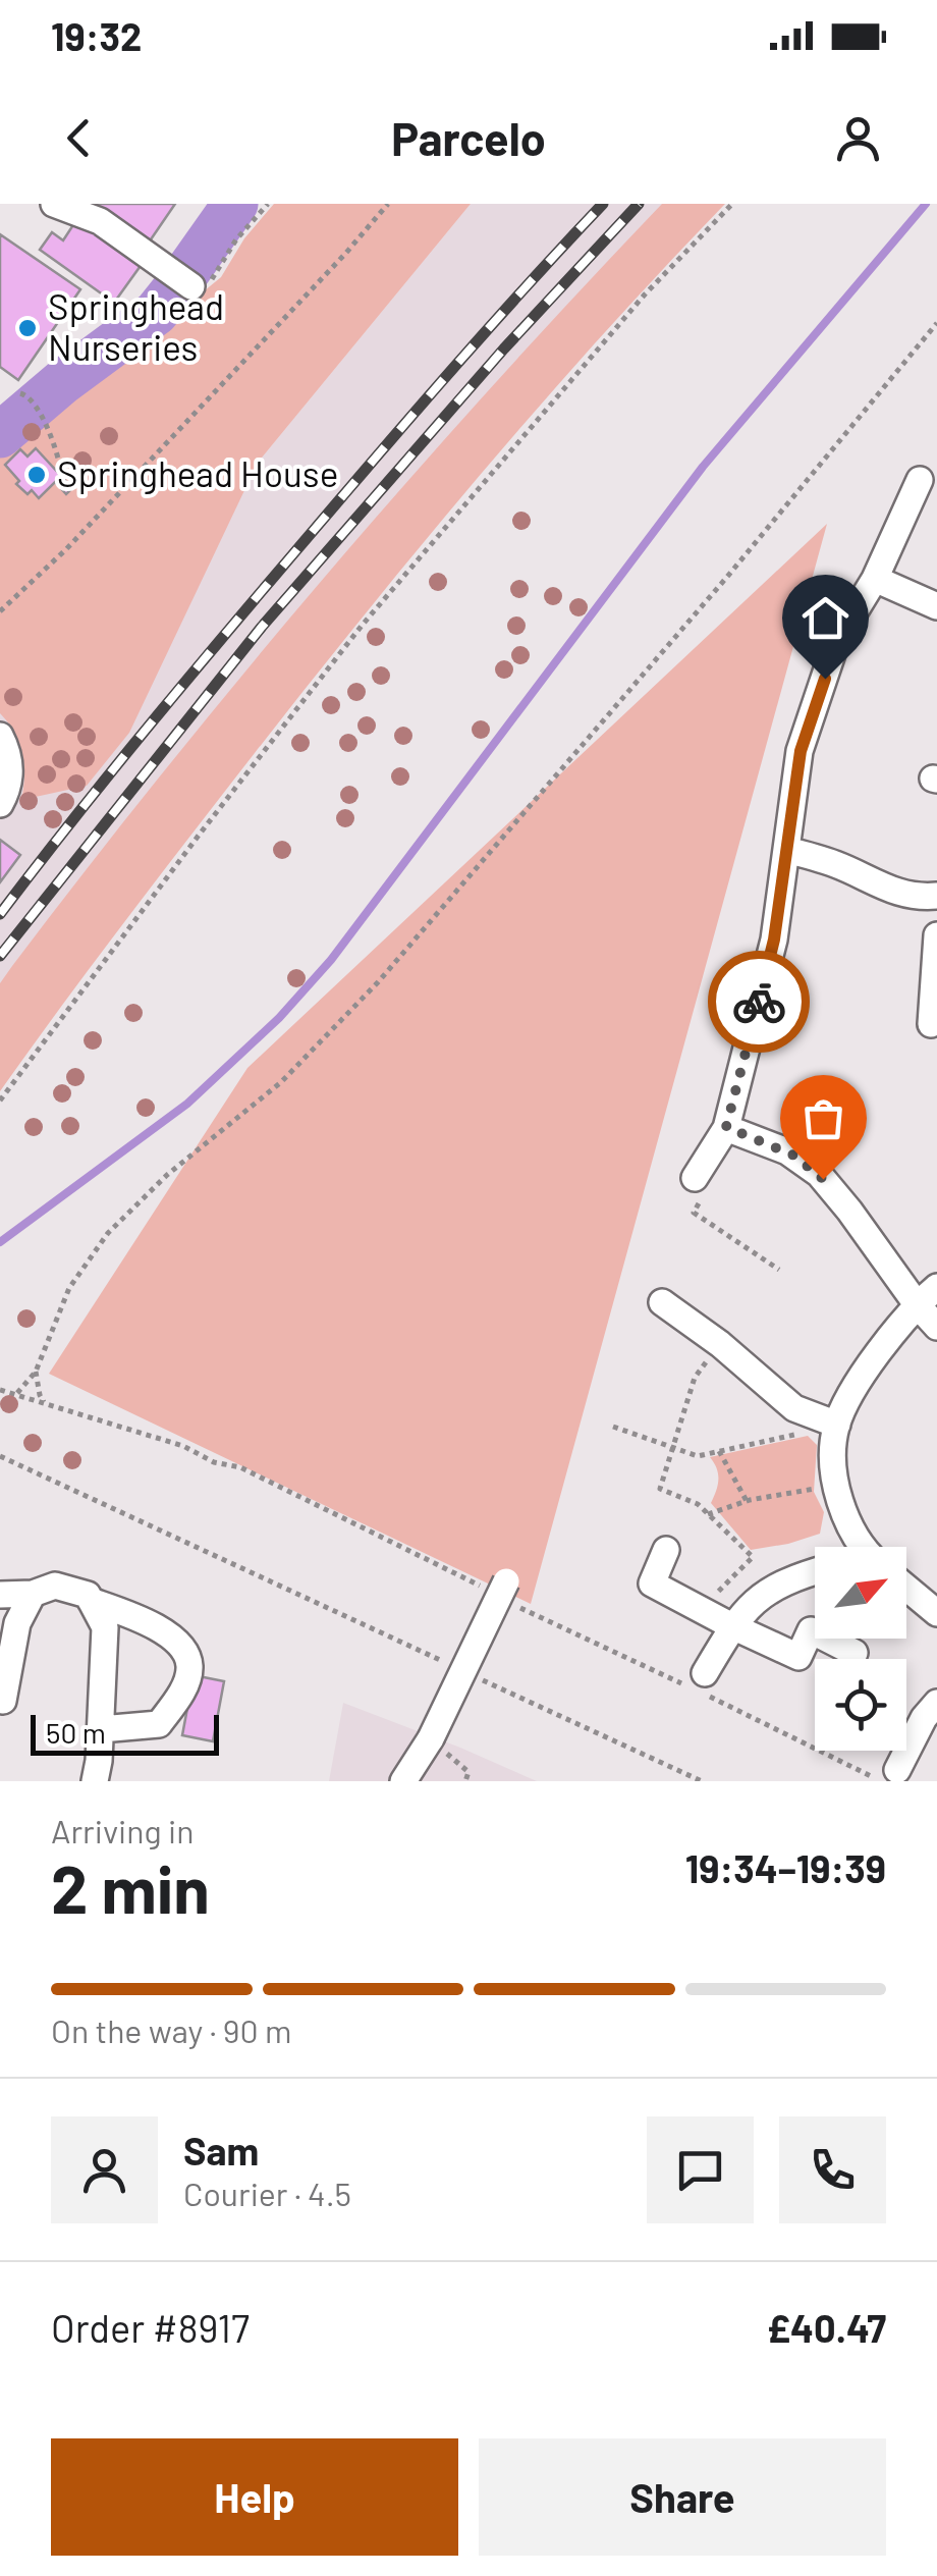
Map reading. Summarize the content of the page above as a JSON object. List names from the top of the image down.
{
  "places": ["Springhead Nurseries", "Springhead House"],
  "scale_bar": "50 m",
  "north": "top right",
  "page": {
    "status": "19:32",
    "header": "Parcelo",
    "scale": "50 m",
    "heading": ["2 min", "Arriving in", "19:34–19:39"],
    "panel": [
      "Sam",
      "Courier · 4.5",
      "Order #8917",
      "£40.47"
    ],
    "bar": "On the way · 90 m",
    "buttons": ["Help", "Share"]
  }
}
